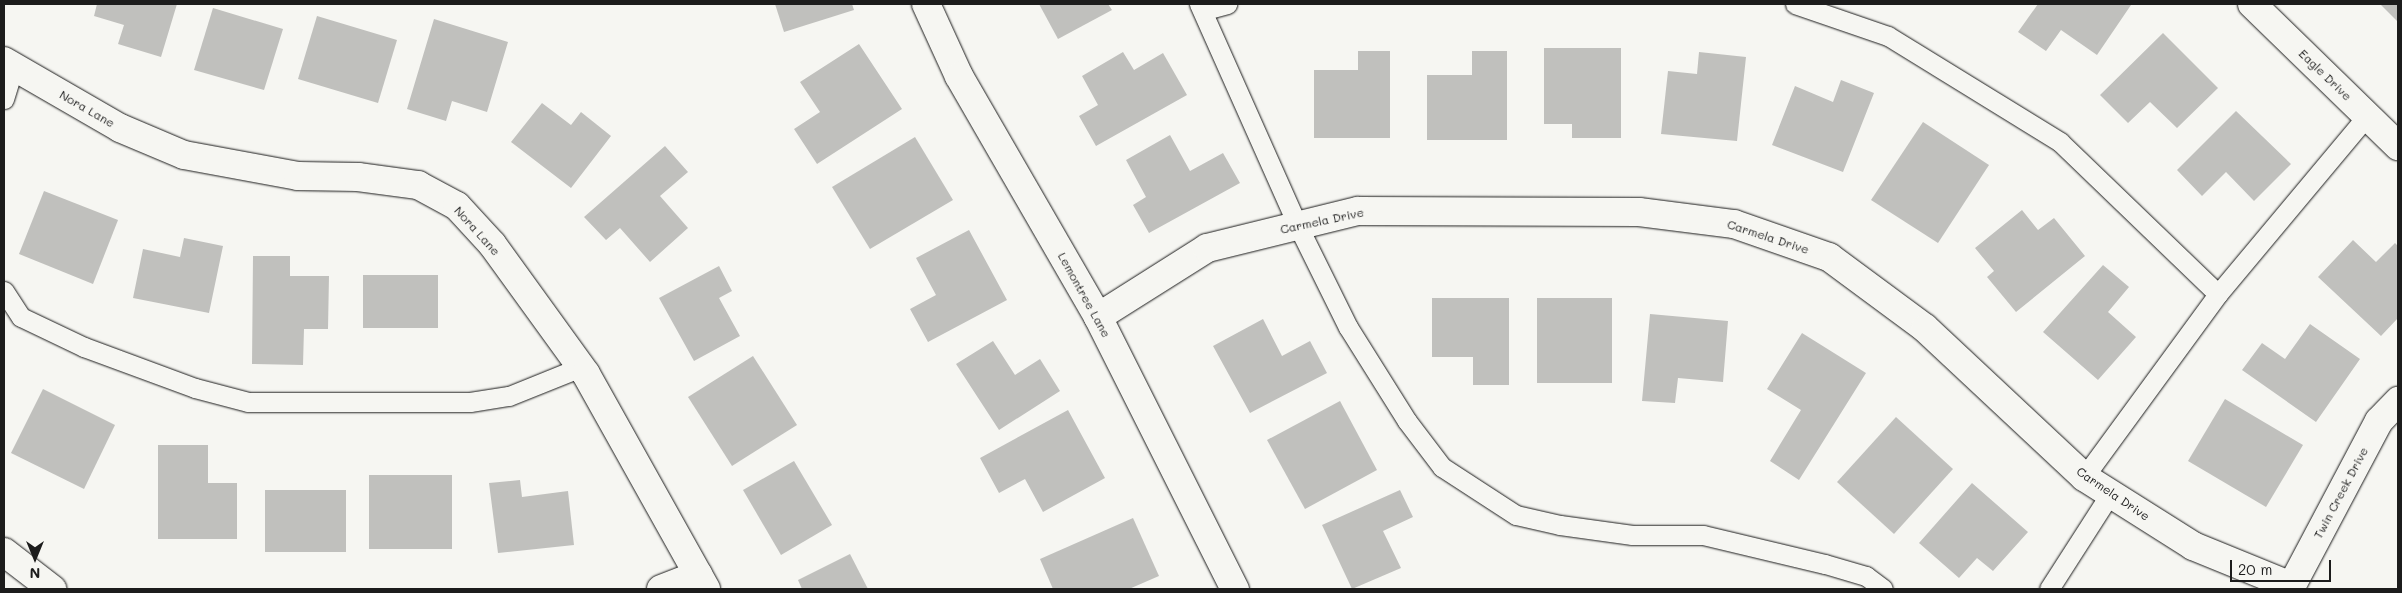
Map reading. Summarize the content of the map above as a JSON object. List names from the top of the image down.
{
  "streets": {
    "street": [
      "Eagle Drive",
      "Nora Lane",
      "Carmela Drive",
      "Lemontree Lane",
      "Twin Creek Drive"
    ]
  },
  "crossings": [
    ["Carmela Drive", "Lemontree Lane"],
    ["Carmela Drive", "Twin Creek Drive"]
  ],
  "scale_bar": "20 m",
  "north": "bottom"
}
